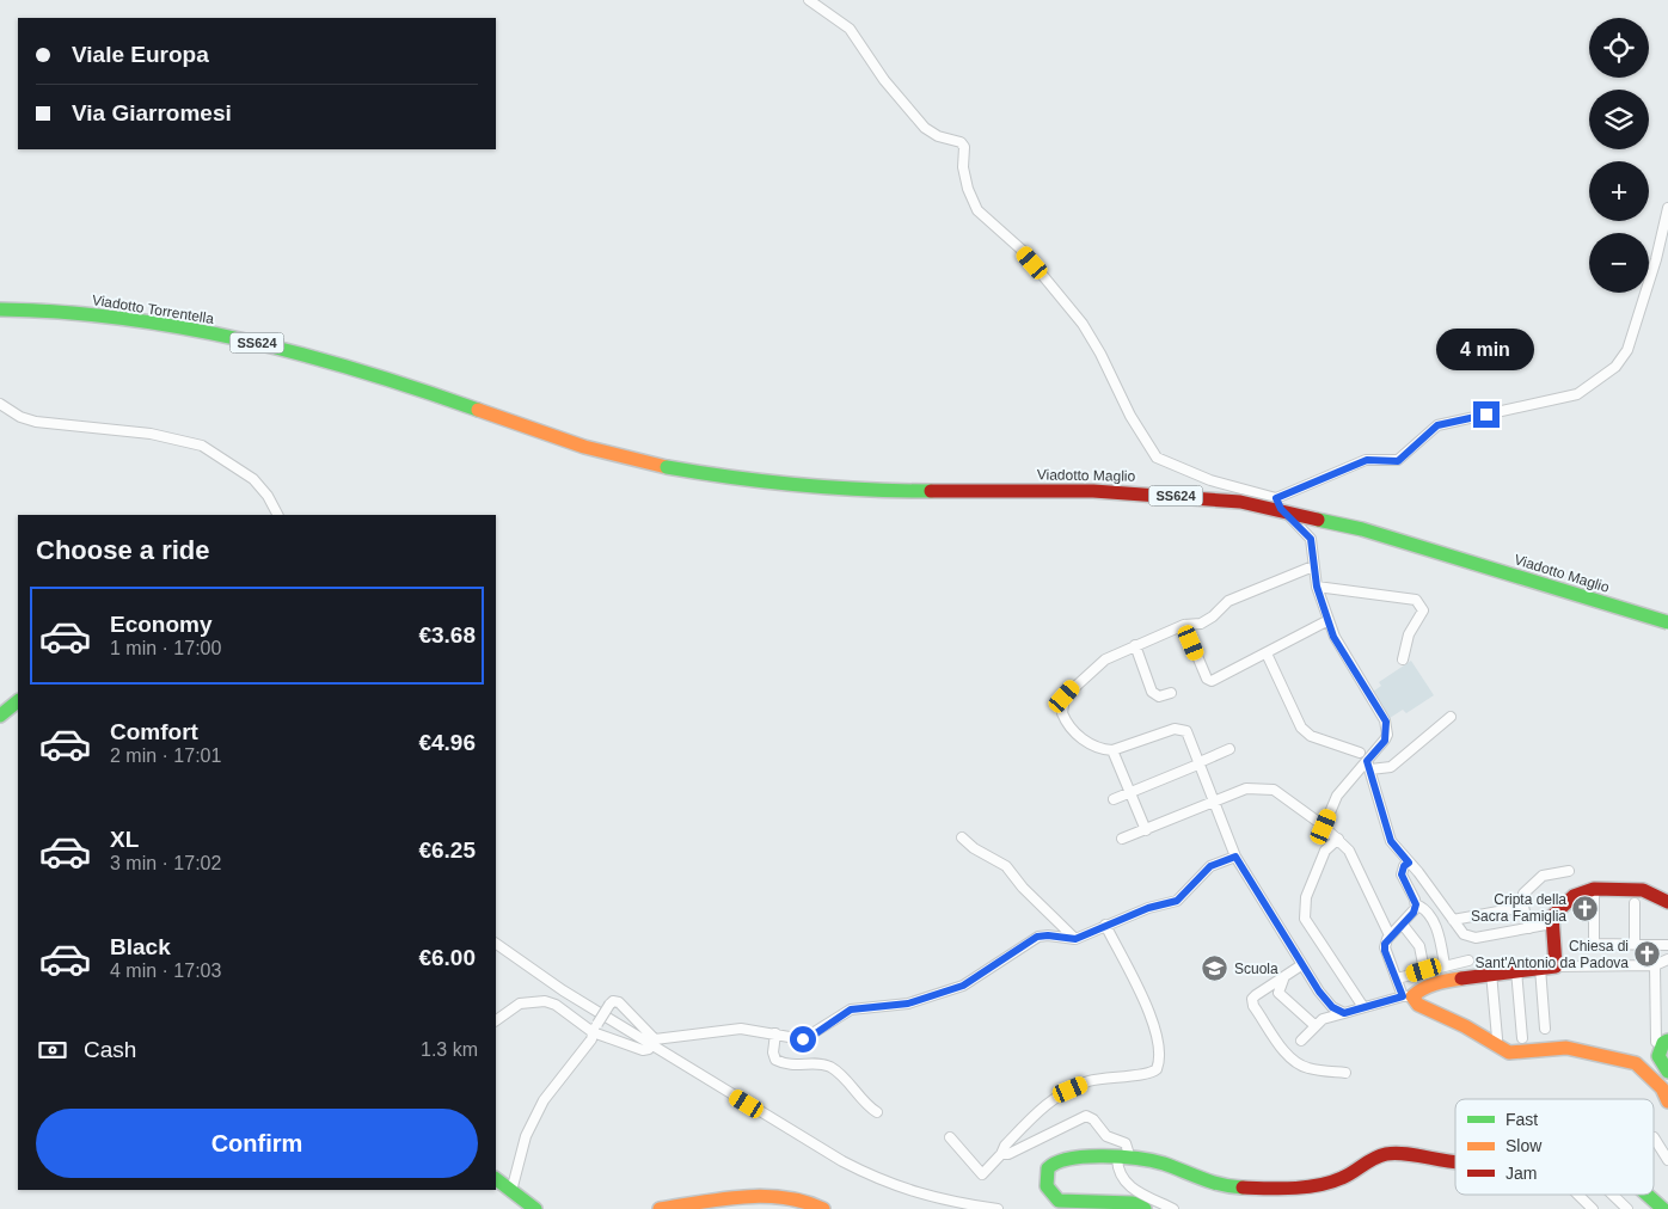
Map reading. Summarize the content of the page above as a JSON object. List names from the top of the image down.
{
  "streets": {
    "main road": ["Viadotto Torrentella", "SS624", "Viadotto Maglio"]
  },
  "crossings": [
    ["Viadotto Torrentella", "Viadotto Maglio"]
  ],
  "places": {
    "church": ["Cripta della Sacra Famiglia", "Chiesa di Sant'Antonio da Padova"],
    "school or university": ["Scuola"]
  },
  "legend": ["Fast", "Slow", "Jam"],
  "page": {
    "map_buttons": ["+", "−"],
    "banner": ["Viale Europa", "Via Giarromesi"],
    "bubble": "4 min",
    "heading": "Choose a ride",
    "list": [
      {
        "name": "Economy",
        "note": "1 min · 17:00",
        "value": "€3.68"
      },
      {
        "name": "Comfort",
        "note": "2 min · 17:01",
        "value": "€4.96"
      },
      {
        "name": "XL",
        "note": "3 min · 17:02",
        "value": "€6.25"
      },
      {
        "name": "Black",
        "note": "4 min · 17:03",
        "value": "€6.00"
      }
    ],
    "pay": ["Cash", "1.3 km"],
    "buttons": "Confirm"
  }
}
